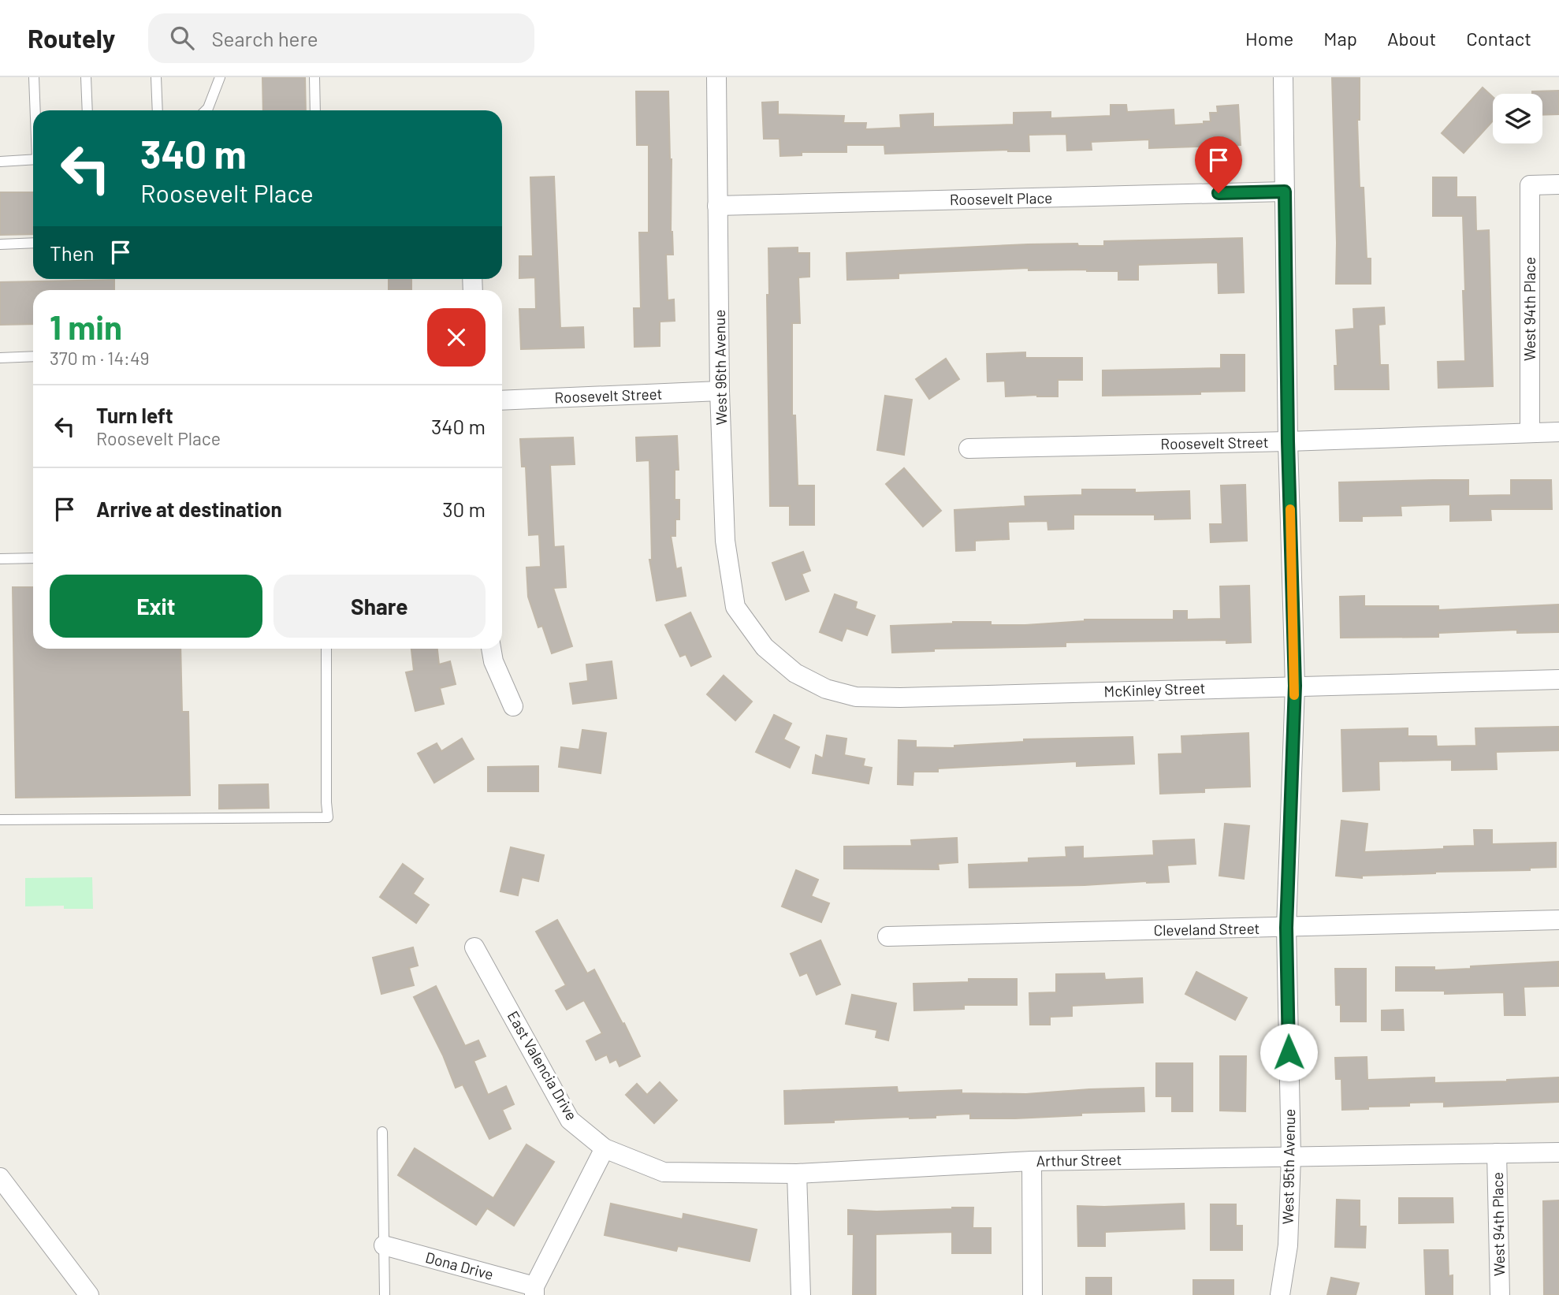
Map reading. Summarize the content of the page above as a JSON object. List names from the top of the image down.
{
  "streets": {
    "street": [
      "Roosevelt Place",
      "West 94th Place",
      "West 96th Avenue",
      "Roosevelt Street",
      "McKinley Street",
      "Cleveland Street",
      "East Valencia Drive",
      "Arthur Street",
      "West 95th Avenue",
      "Dona Drive"
    ]
  },
  "crossings": [
    ["Roosevelt Place", "West 96th Avenue"],
    ["Roosevelt Place", "West 95th Avenue"],
    ["West 94th Place", "Roosevelt Street"],
    ["West 94th Place", "Arthur Street"],
    ["West 96th Avenue", "Roosevelt Street"],
    ["West 96th Avenue", "McKinley Street"],
    ["Roosevelt Street", "West 95th Avenue"],
    ["McKinley Street", "West 95th Avenue"],
    ["Cleveland Street", "West 95th Avenue"],
    ["East Valencia Drive", "Arthur Street"],
    ["Arthur Street", "West 95th Avenue"]
  ],
  "page": {
    "header": "Routely",
    "search": "Search here",
    "nav": [
      "Home",
      "Map",
      "About",
      "Contact"
    ],
    "turn": ["340 m", "Roosevelt Place"],
    "then": "Then",
    "heading": ["1 min", "370 m · 14:49"],
    "list": [
      {
        "name": "Turn left",
        "note": "Roosevelt Place",
        "value": "340 m"
      },
      {
        "name": "Arrive at destination",
        "value": "30 m"
      }
    ],
    "buttons": ["Exit", "Share"]
  }
}
